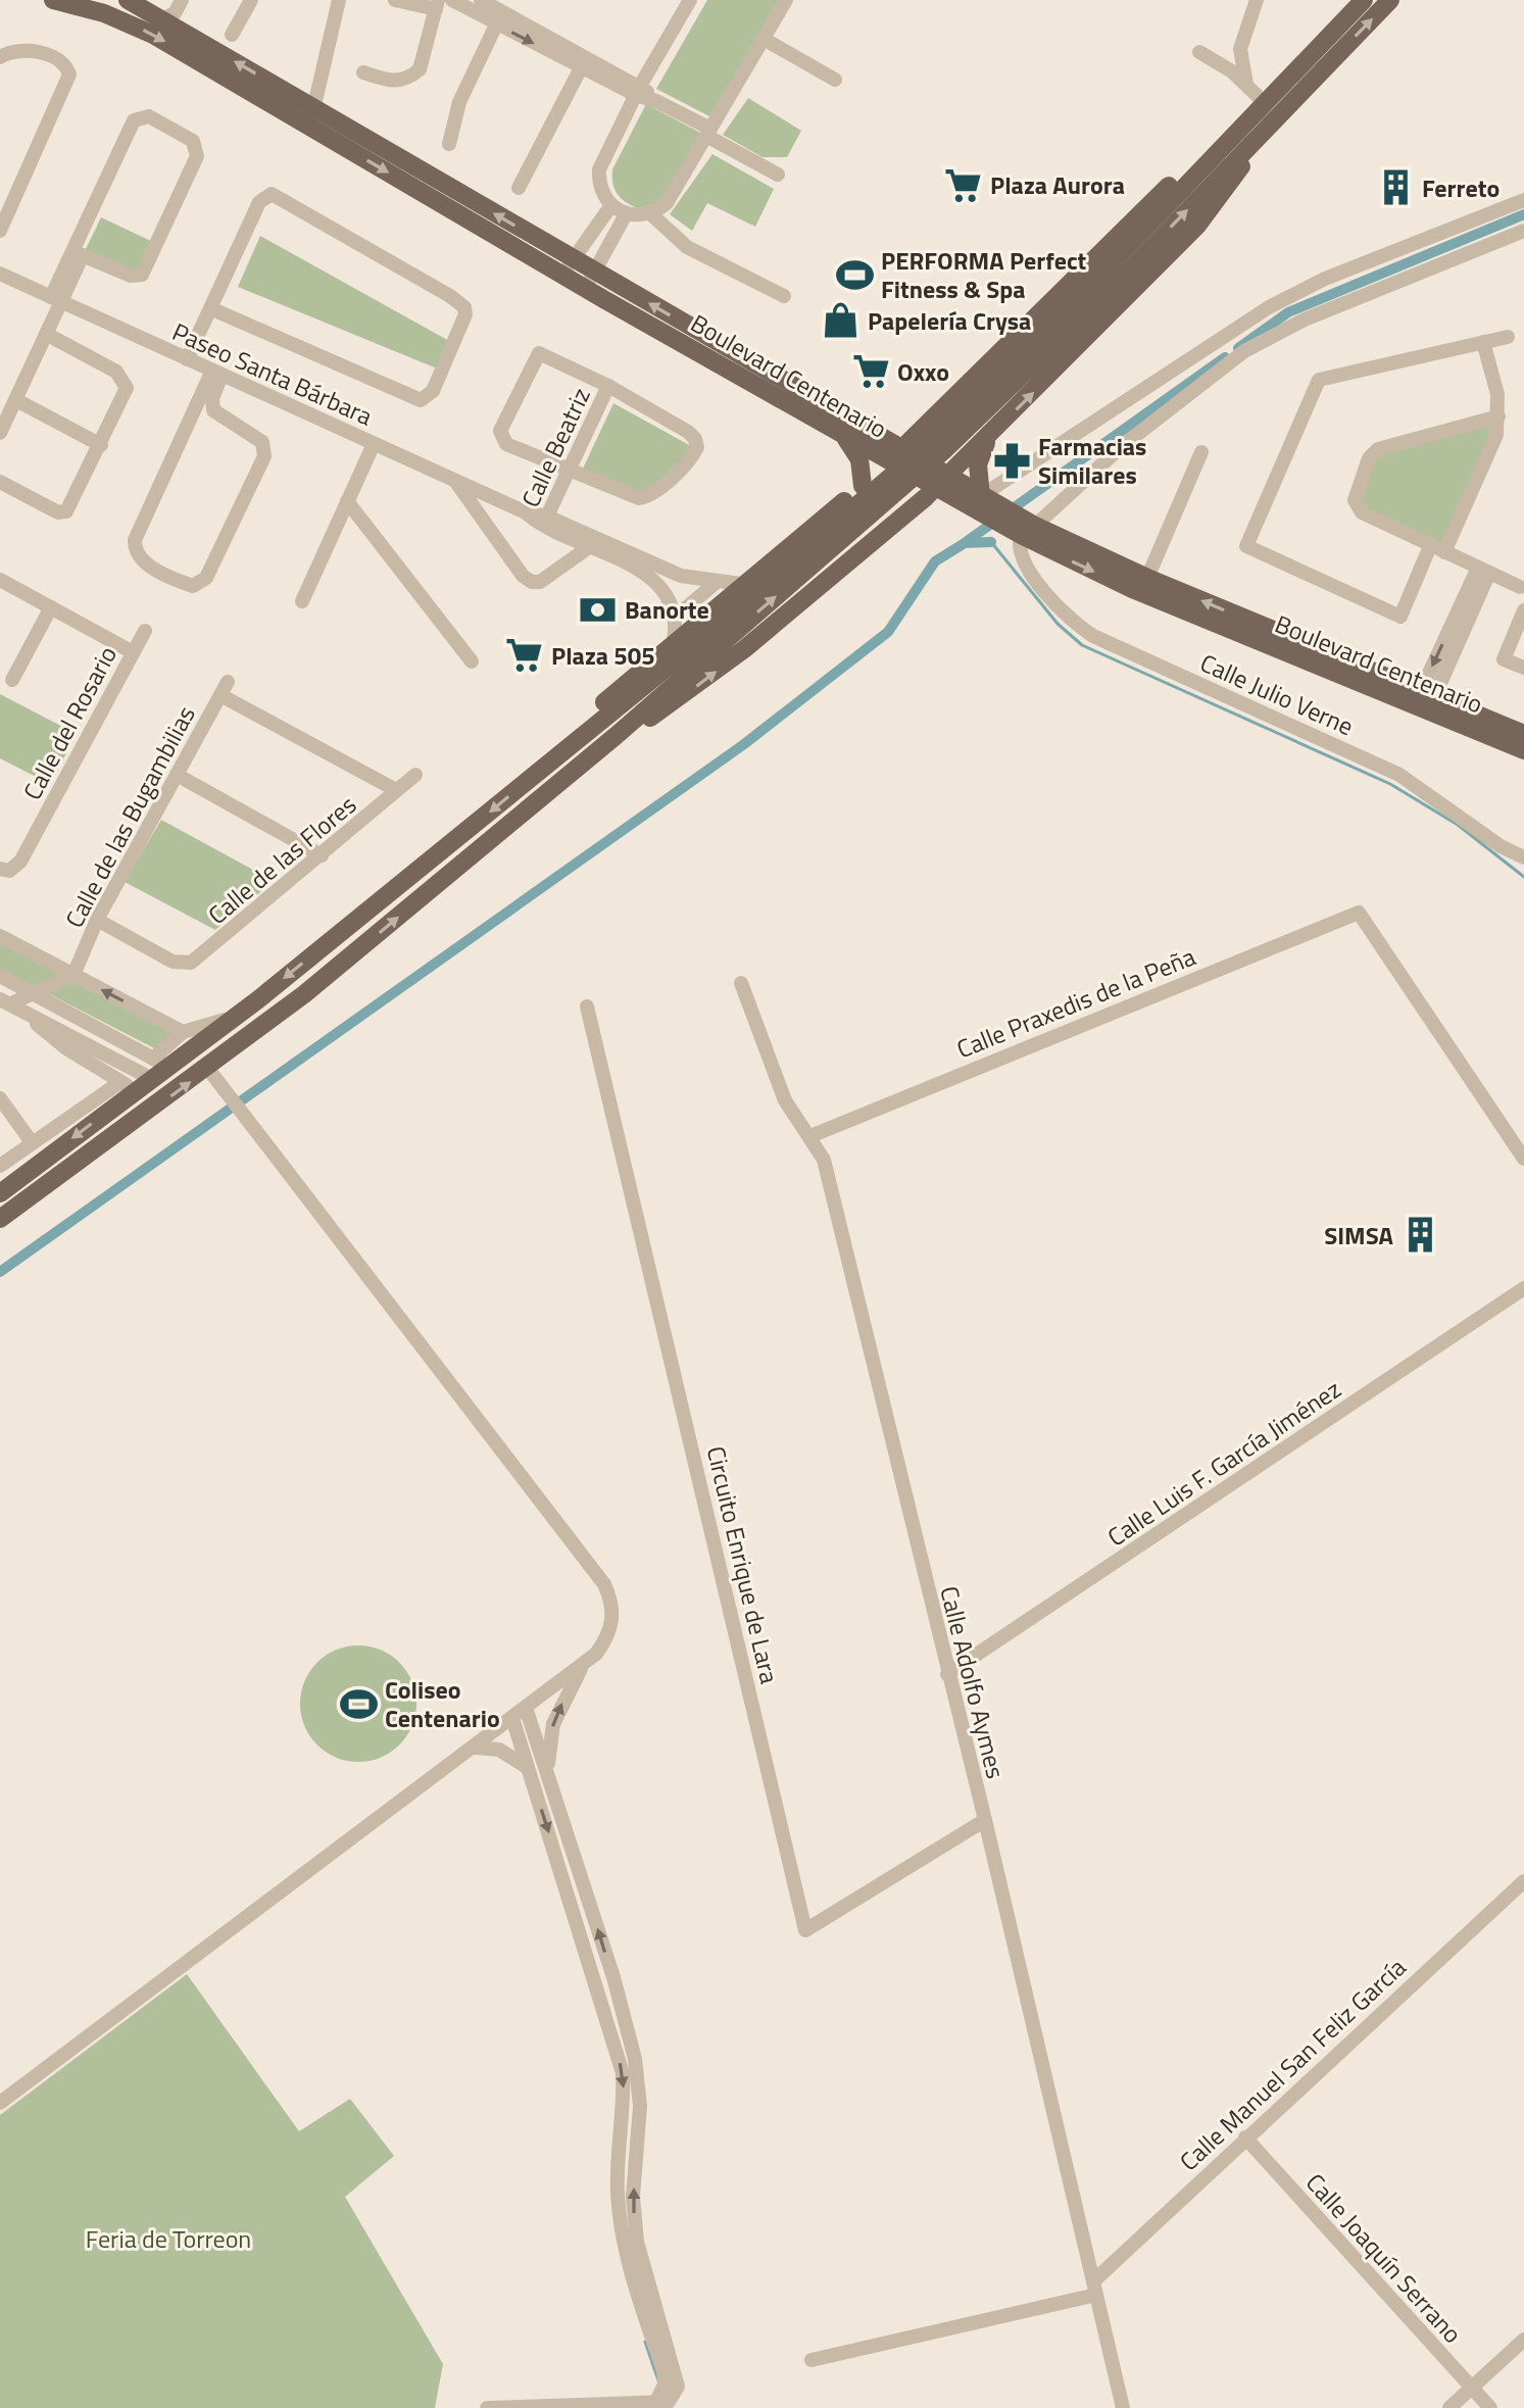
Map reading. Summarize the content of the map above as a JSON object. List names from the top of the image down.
{
  "streets": {
    "main road": ["Boulevard Centenario"],
    "street": [
      "Paseo Santa Bárbara",
      "Calle Beatriz",
      "Calle Julio Verne",
      "Calle del Rosario",
      "Calle de las Bugambilias",
      "Calle de las Flores",
      "Calle Praxedis de la Peña",
      "Calle Luis F. García Jiménez",
      "Circuito Enrique de Lara",
      "Calle Adolfo Aymes",
      "Calle Manuel San Feliz García",
      "Calle Joaquín Serrano"
    ]
  },
  "crossings": [
    ["Paseo Santa Bárbara", "Calle Beatriz"],
    ["Boulevard Centenario", "Calle Julio Verne"],
    ["Calle de las Bugambilias", "Calle de las Flores"],
    ["Calle Praxedis de la Peña", "Calle Adolfo Aymes"],
    ["Calle Luis F. García Jiménez", "Calle Adolfo Aymes"],
    ["Circuito Enrique de Lara", "Calle Adolfo Aymes"],
    ["Calle Adolfo Aymes", "Calle Manuel San Feliz García"],
    ["Calle Manuel San Feliz García", "Calle Joaquín Serrano"]
  ],
  "parks": ["Feria de Torreon"],
  "places": {
    "supermarket": ["Plaza Aurora", "Oxxo", "Plaza 505"],
    "building": ["Ferreto", "SIMSA"],
    "sports": ["PERFORMA Perfect Fitness & Spa", "Coliseo Centenario"],
    "shop": ["Papelería Crysa"],
    "pharmacy": ["Farmacias Similares"],
    "bank": ["Banorte"]
  }
}
